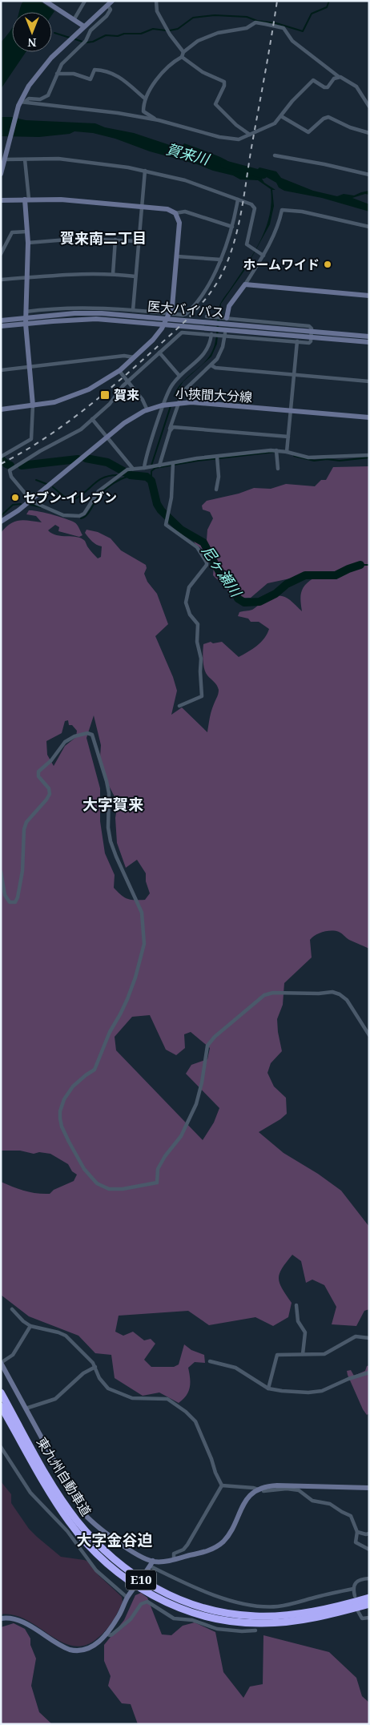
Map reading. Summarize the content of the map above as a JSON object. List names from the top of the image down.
{
  "streets": {
    "highway": ["東九州自動車道", "E10"],
    "street": ["医大バイパス", "小挾間大分線"]
  },
  "districts": ["賀来南二丁目", "大字賀来", "大字金谷迫"],
  "water": ["賀来川", "尼ヶ瀬川"],
  "places": {
    "other": ["ホームワイド", "セブン-イレブン"],
    "transit": ["賀来"]
  },
  "north": "bottom"
}
